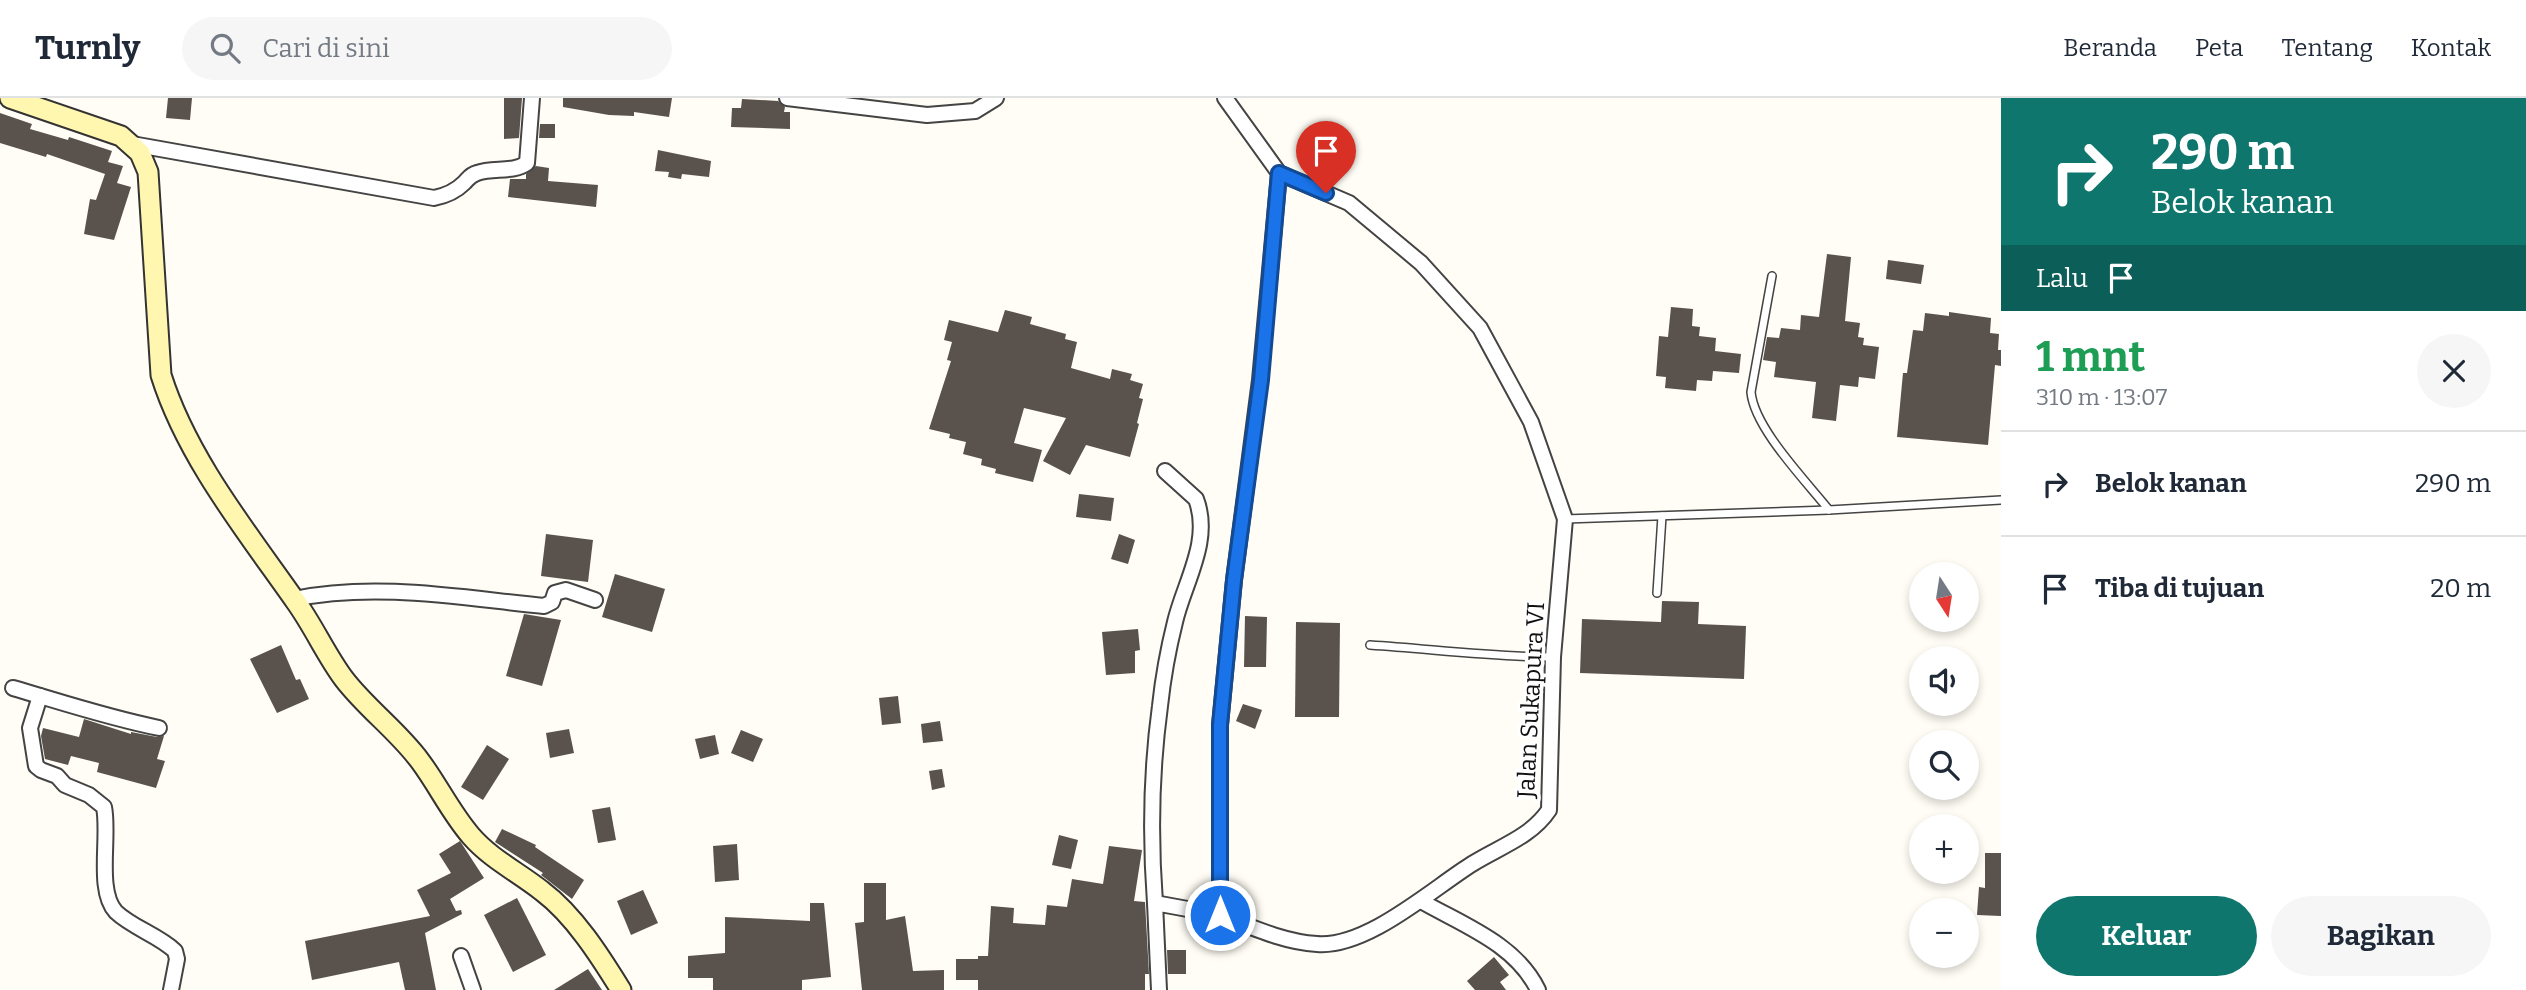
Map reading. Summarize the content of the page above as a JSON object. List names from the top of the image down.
{
  "streets": {
    "street": ["Jalan Sukapura VI"]
  },
  "north": "bottom",
  "page": {
    "header": "Turnly",
    "search": "Cari di sini",
    "nav": [
      "Beranda",
      "Peta",
      "Tentang",
      "Kontak"
    ],
    "turn": ["290 m", "Belok kanan"],
    "then": "Lalu",
    "heading": ["1 mnt", "310 m · 13:07"],
    "list": [
      {
        "name": "Belok kanan",
        "value": "290 m"
      },
      {
        "name": "Tiba di tujuan",
        "value": "20 m"
      }
    ],
    "map_buttons": ["+", "−"],
    "buttons": ["Keluar", "Bagikan"]
  }
}
